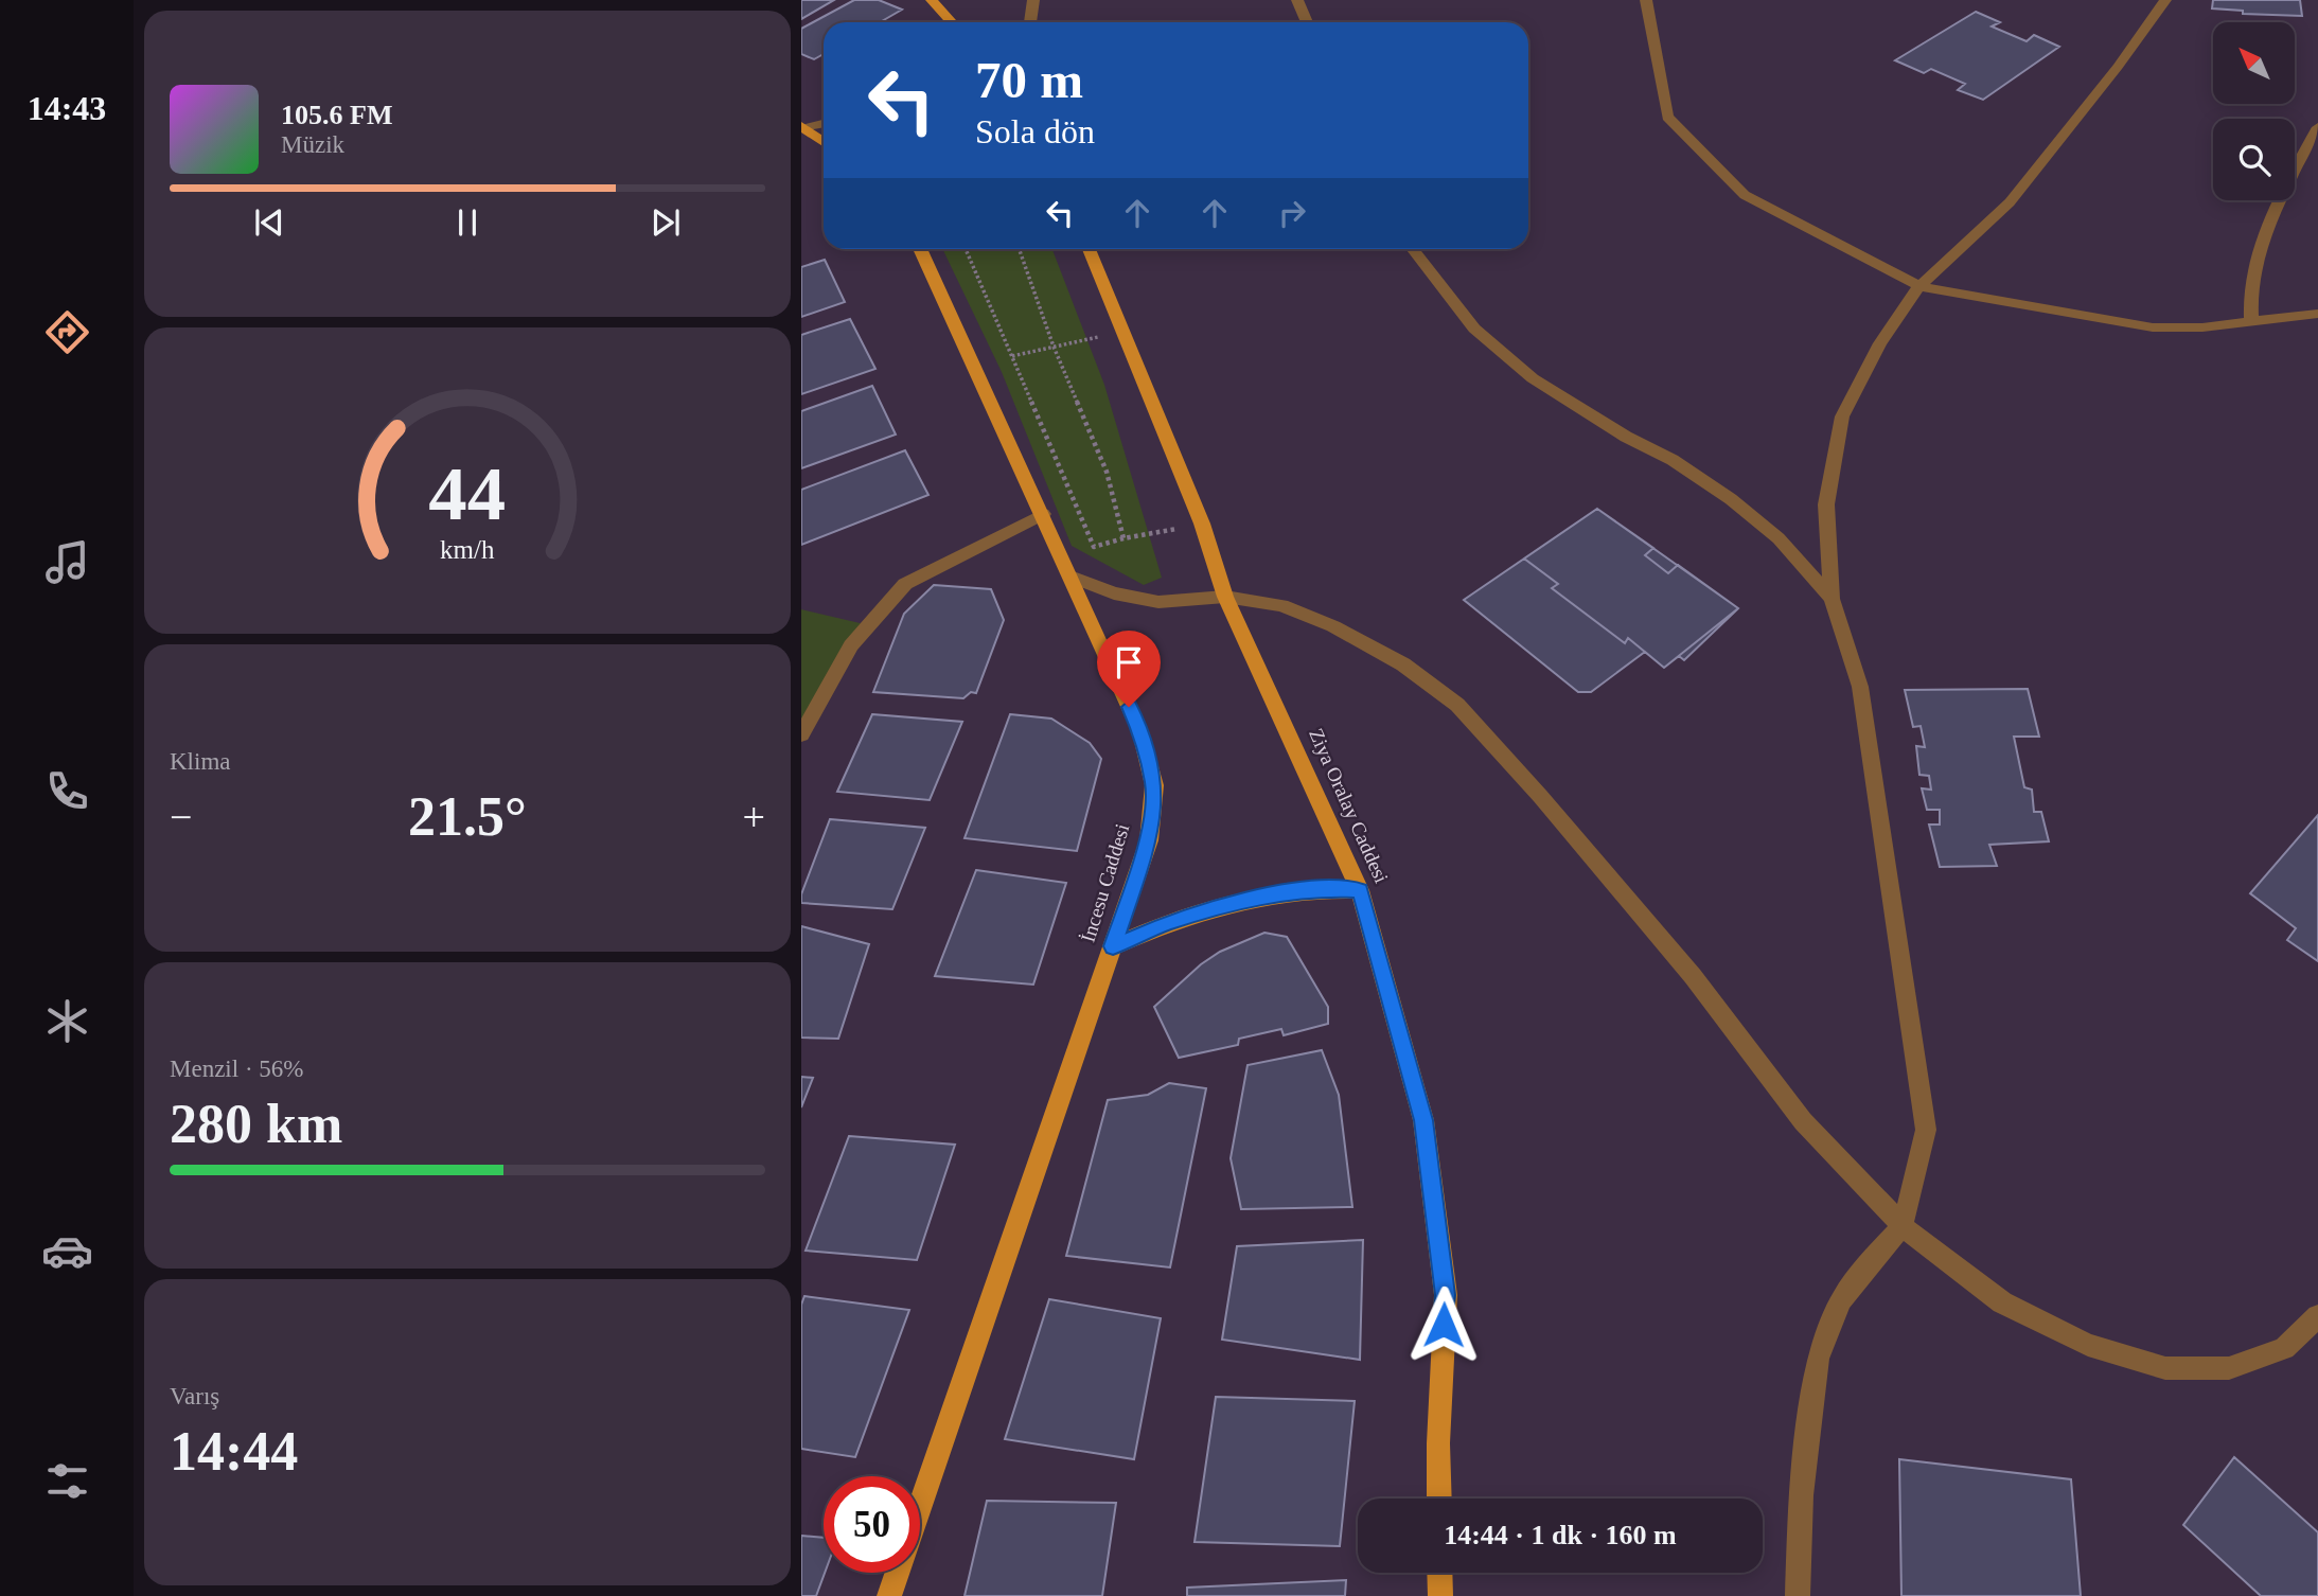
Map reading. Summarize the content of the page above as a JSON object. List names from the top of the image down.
{
  "streets": {
    "main road": ["Ziya Oralay Caddesi", "İncesu Caddesi"]
  },
  "north": "top left",
  "page": {
    "tabs": "14:43",
    "turn": ["70 m", "Sola dön"],
    "song": ["105.6 FM", "Müzik"],
    "tile": [
      "Klima",
      ["Menzil · 56%", "280 km"],
      ["Varış", "14:44"]
    ],
    "heat": ["−", "21.5°", "+"],
    "limit": "50",
    "trip": "14:44 · 1 dk · 160 m",
    "gauge": ["44", "km/h"]
  }
}
